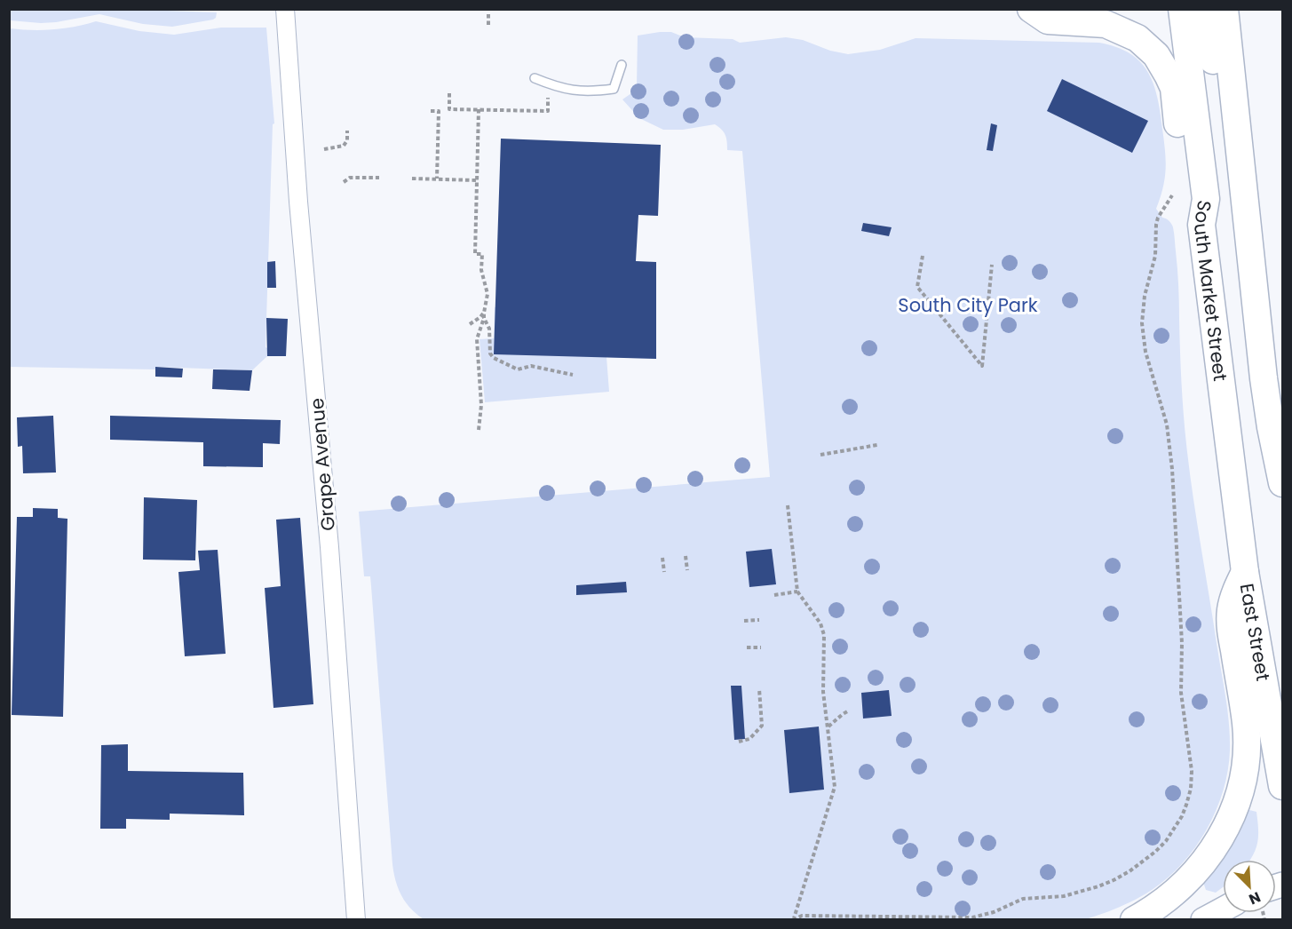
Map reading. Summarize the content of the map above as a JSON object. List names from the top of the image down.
{
  "streets": {
    "main road": ["South Market Street", "East Street"],
    "street": ["Grape Avenue"]
  },
  "crossings": [
    ["South Market Street", "East Street"]
  ],
  "parks": ["South City Park"],
  "north": "bottom right"
}
